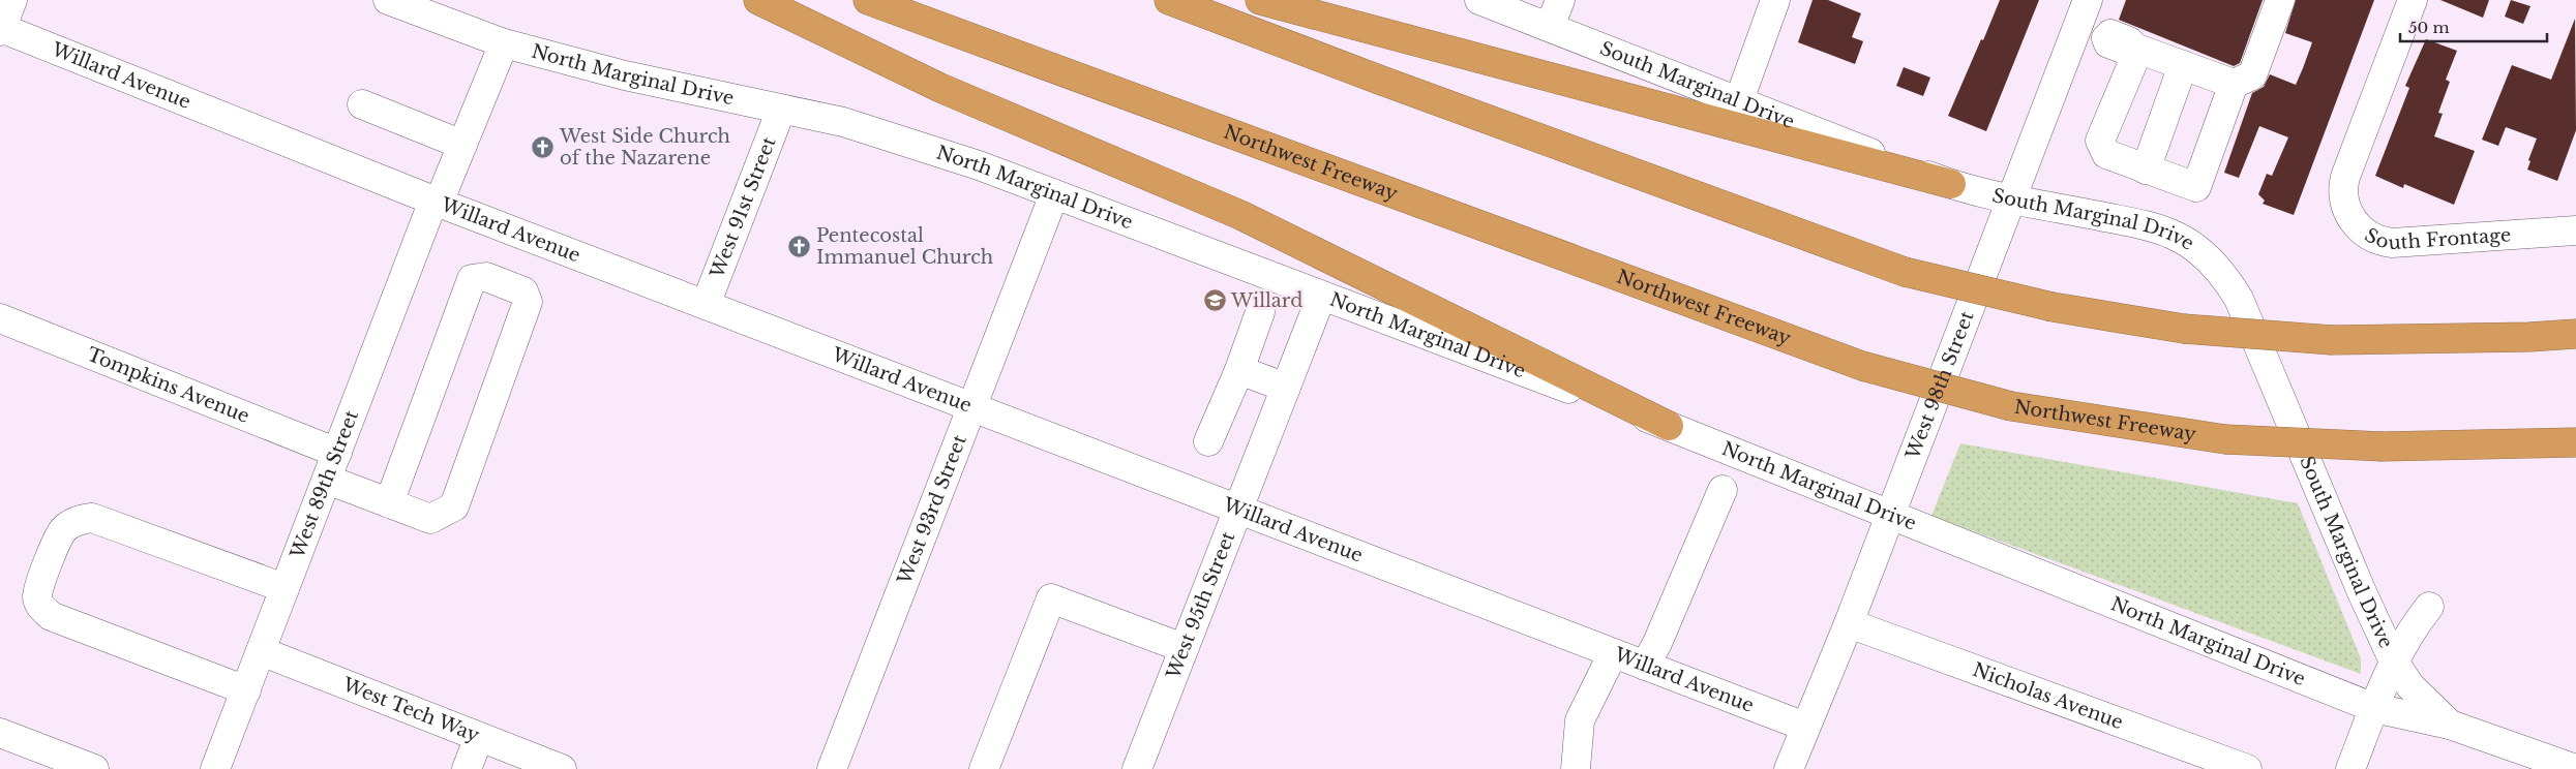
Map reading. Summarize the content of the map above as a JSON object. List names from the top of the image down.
{
  "streets": {
    "highway": ["Northwest Freeway"],
    "street": [
      "North Marginal Drive",
      "Willard Avenue",
      "South Marginal Drive",
      "West 91st Street",
      "South Frontage",
      "Tompkins Avenue",
      "West 98th Street",
      "West 89th Street",
      "West 93rd Street",
      "West 95th Street",
      "Nicholas Avenue",
      "West Tech Way"
    ]
  },
  "crossings": [
    ["North Marginal Drive", "South Marginal Drive"],
    ["North Marginal Drive", "West 91st Street"],
    ["North Marginal Drive", "West 98th Street"],
    ["North Marginal Drive", "West 89th Street"],
    ["North Marginal Drive", "West 93rd Street"],
    ["North Marginal Drive", "West 95th Street"],
    ["Willard Avenue", "West 91st Street"],
    ["Willard Avenue", "West 98th Street"],
    ["Willard Avenue", "West 89th Street"],
    ["Willard Avenue", "West 93rd Street"],
    ["Willard Avenue", "West 95th Street"],
    ["South Marginal Drive", "West 98th Street"],
    ["Tompkins Avenue", "West 89th Street"],
    ["West 98th Street", "Nicholas Avenue"],
    ["West 89th Street", "West Tech Way"]
  ],
  "places": {
    "church": ["West Side Church of the Nazarene", "Pentecostal Immanuel Church"],
    "school or university": ["Willard"]
  },
  "scale_bar": "50 m"
}
